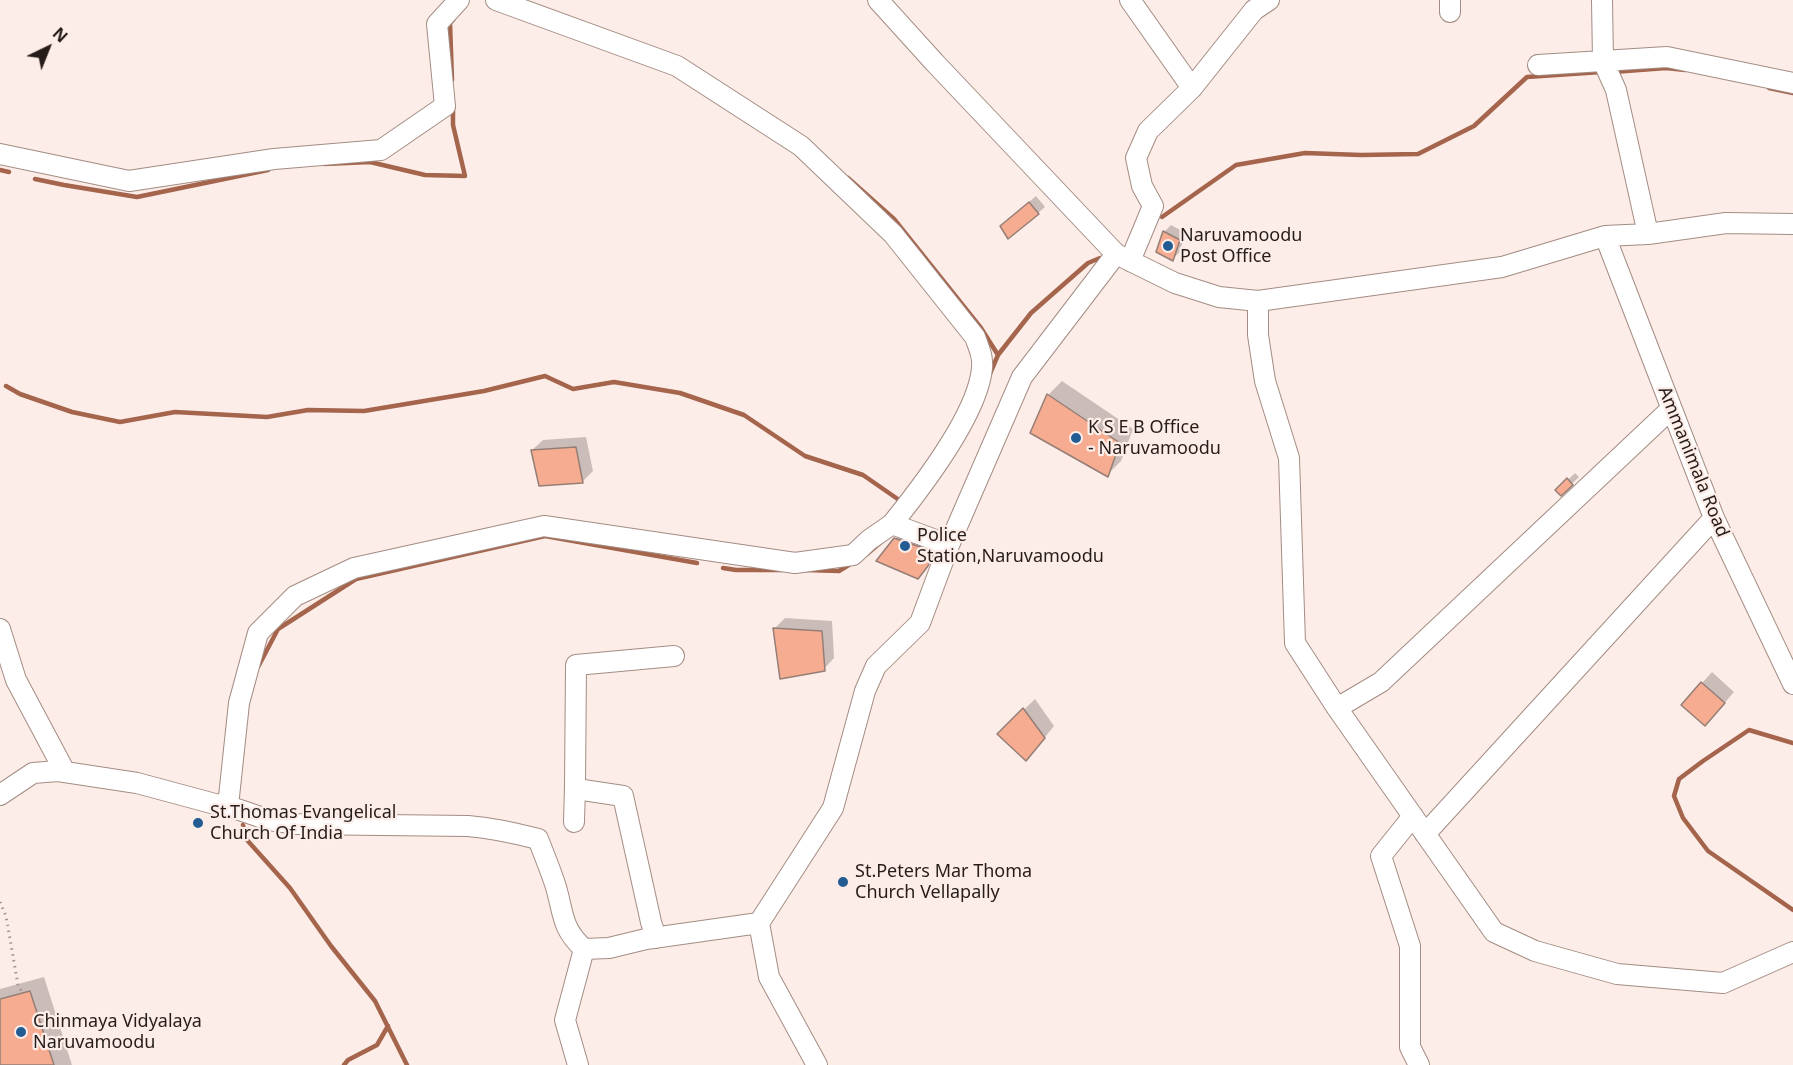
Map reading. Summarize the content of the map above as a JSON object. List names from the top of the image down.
{
  "streets": {
    "street": ["Ammanimala Road"]
  },
  "places": [
    "Naruvamoodu Post Office",
    "K S E B Office - Naruvamoodu",
    "Police Station,Naruvamoodu",
    "St.Thomas Evangelical Church Of India",
    "St.Peters Mar Thoma Church Vellapally",
    "Chinmaya Vidyalaya Naruvamoodu"
  ],
  "north": "top right"
}
